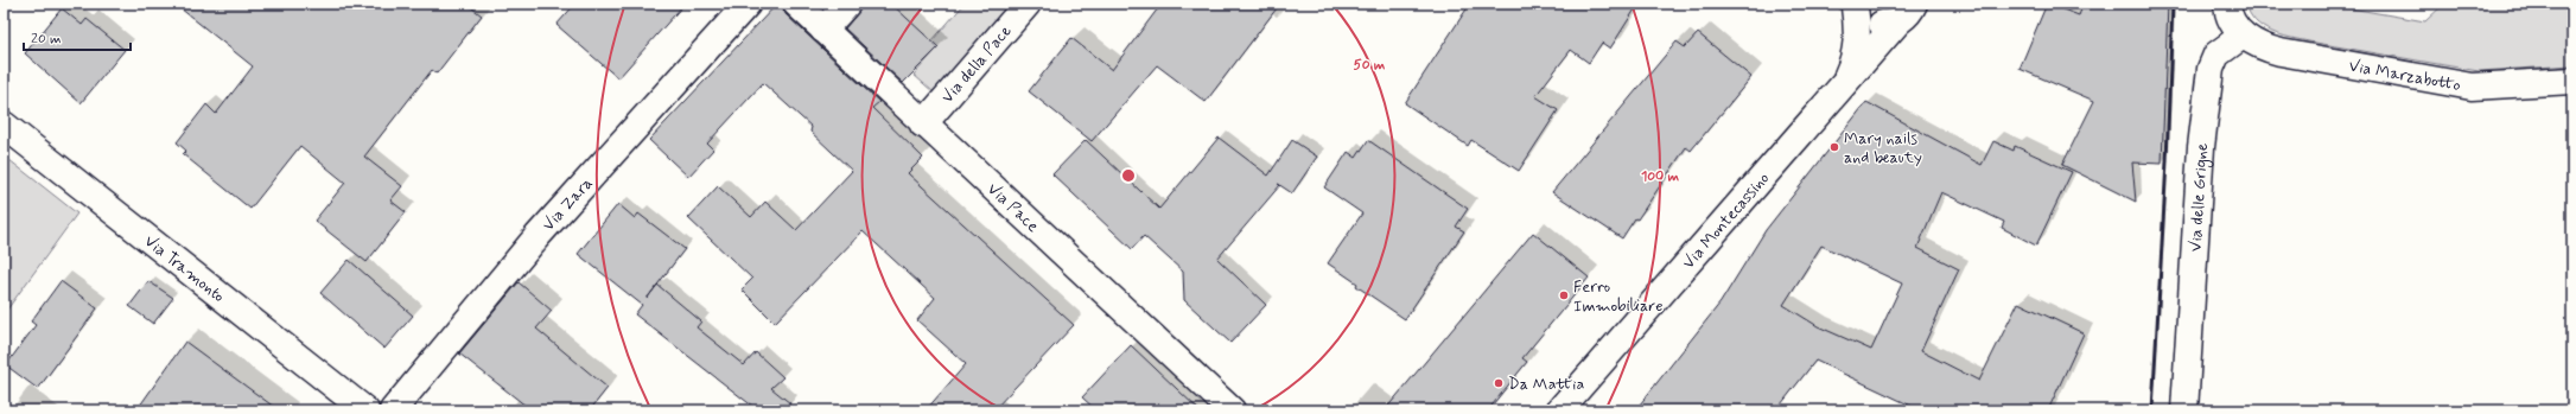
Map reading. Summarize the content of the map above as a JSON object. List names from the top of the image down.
{
  "streets": {
    "street": [
      "Via della Pace",
      "Via Marzabotto",
      "Via delle Grigne",
      "Via Zara",
      "Via Pace",
      "Via Montecassino",
      "Via Tramonto"
    ]
  },
  "crossings": [
    ["Via della Pace", "Via Pace"],
    ["Via Marzabotto", "Via delle Grigne"]
  ],
  "places": ["Mary nails and beauty", "Ferro Immobiliare", "Da Mattia"],
  "scale_bar": "20 m",
  "rings": ["50 m", "100 m"]
}
